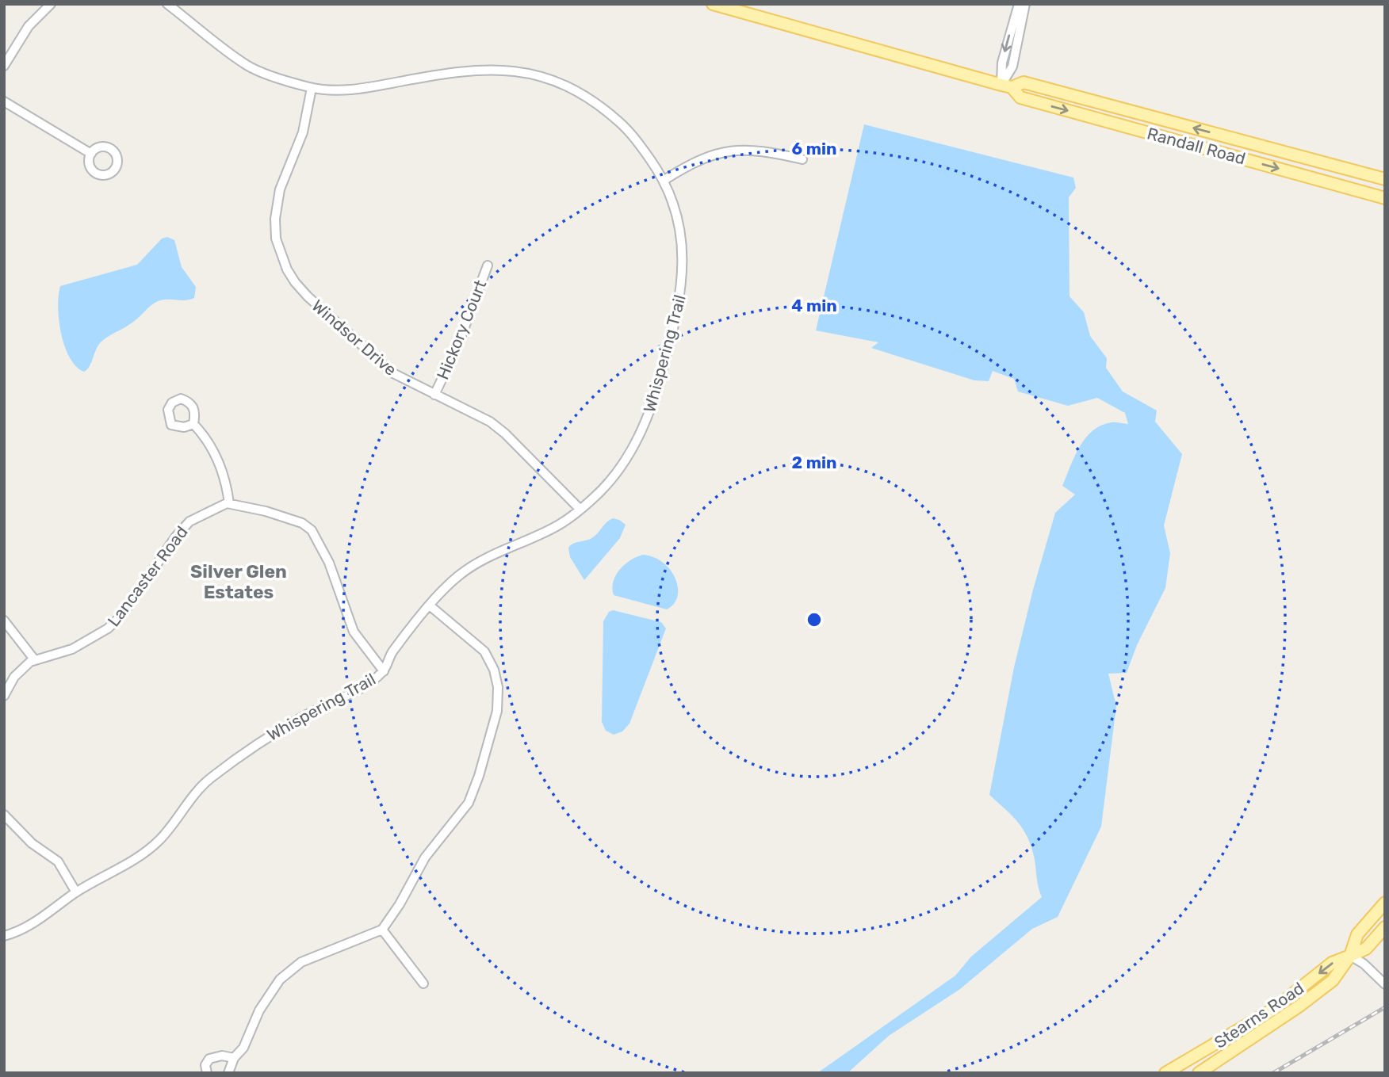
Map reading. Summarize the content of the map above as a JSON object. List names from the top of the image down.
{
  "streets": {
    "main road": ["Randall Road", "Stearns Road"],
    "street": [
      "Hickory Court",
      "Windsor Drive",
      "Whispering Trail",
      "Lancaster Road"
    ]
  },
  "crossings": [
    ["Hickory Court", "Windsor Drive"],
    ["Windsor Drive", "Whispering Trail"]
  ],
  "districts": ["Silver Glen Estates"],
  "rings": ["6 min", "4 min", "2 min"]
}
